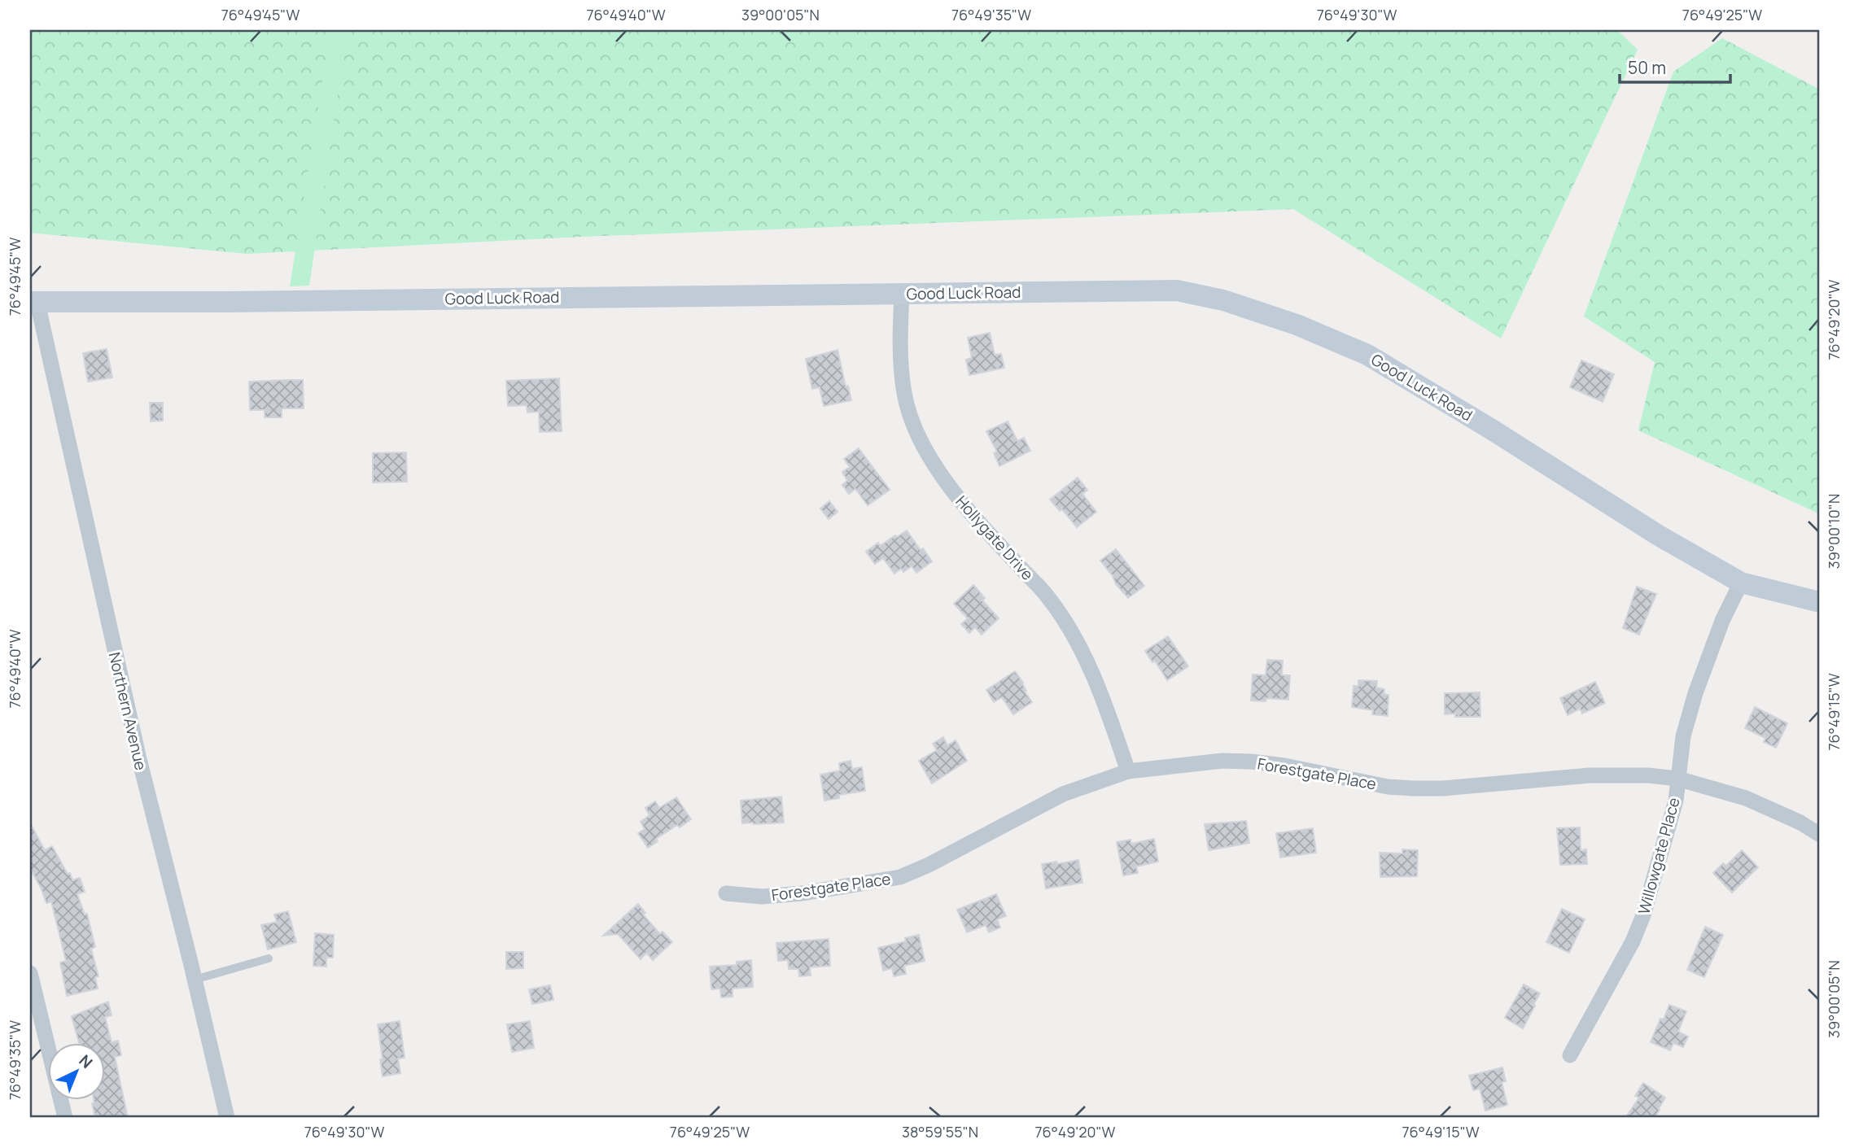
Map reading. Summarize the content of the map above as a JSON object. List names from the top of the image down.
{
  "streets": {
    "street": [
      "Good Luck Road",
      "Hollygate Drive",
      "Northern Avenue",
      "Forestgate Place",
      "Willowgate Place"
    ]
  },
  "crossings": [
    ["Good Luck Road", "Hollygate Drive"],
    ["Good Luck Road", "Northern Avenue"],
    ["Good Luck Road", "Willowgate Place"],
    ["Hollygate Drive", "Forestgate Place"],
    ["Forestgate Place", "Willowgate Place"]
  ],
  "scale_bar": "50 m",
  "north": "top right",
  "coordinates": [
    "76°49'45\"W",
    "76°49'40\"W",
    "39°00'05\"N",
    "76°49'35\"W",
    "76°49'30\"W",
    "76°49'25\"W",
    "76°49'20\"W",
    "39°00'10\"N",
    "76°49'15\"W",
    "38°59'55\"N"
  ]
}
